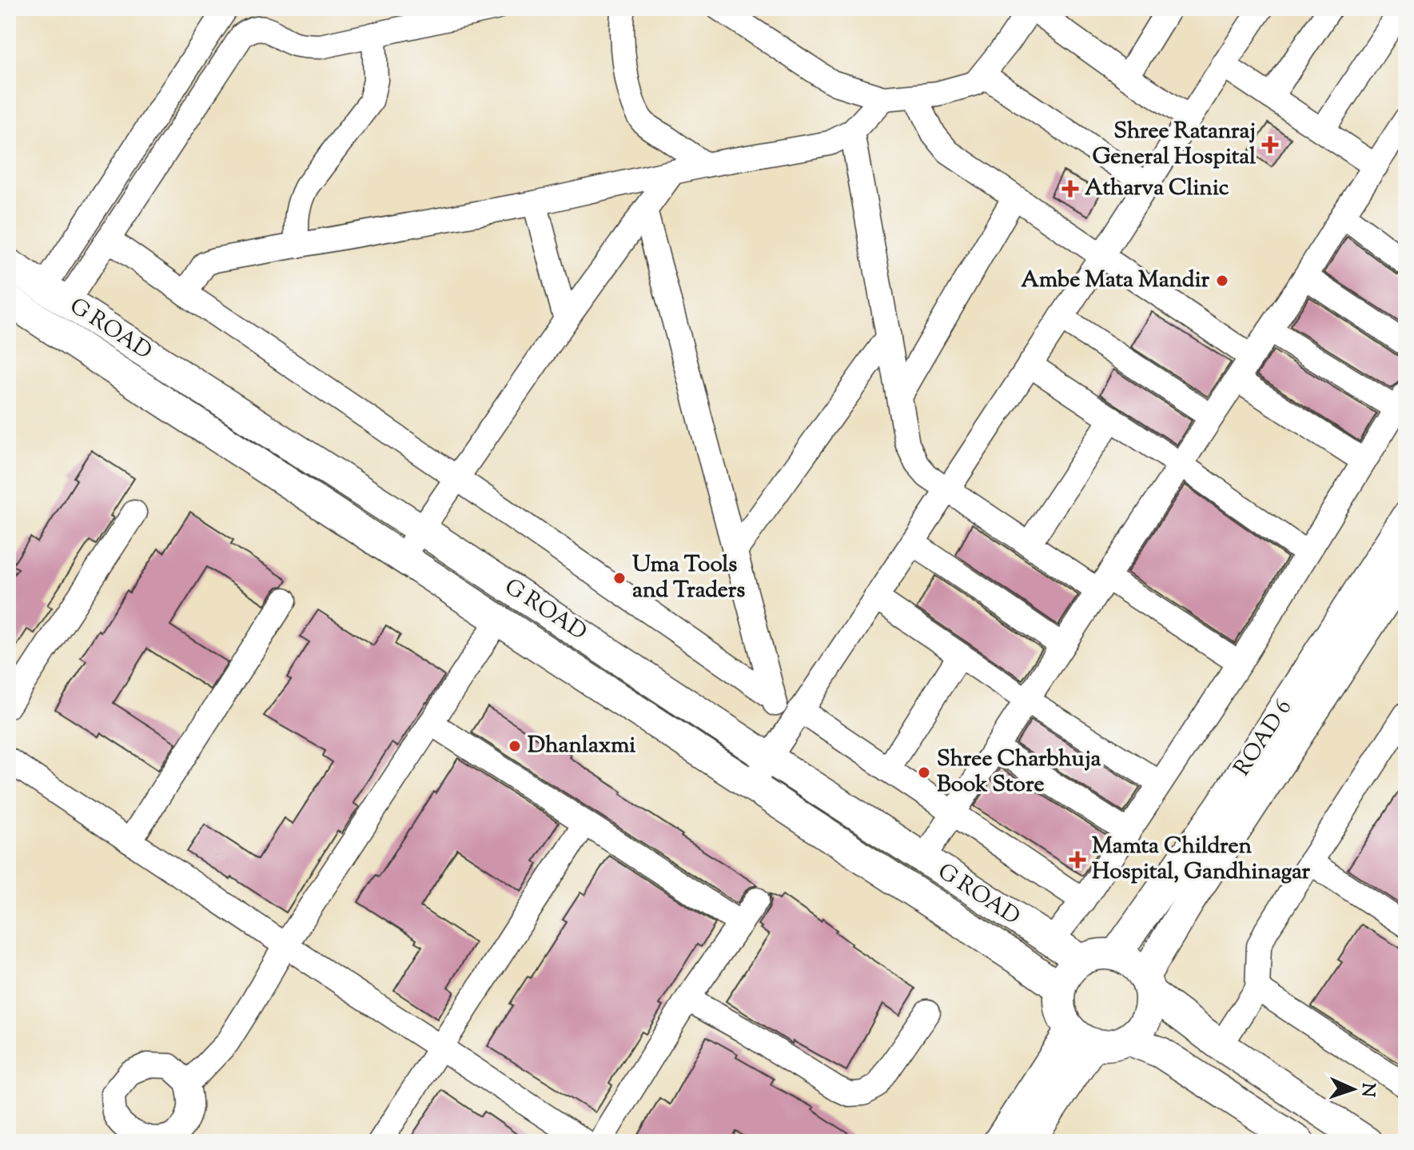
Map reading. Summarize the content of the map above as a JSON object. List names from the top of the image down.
{
  "streets": {
    "street": ["G ROAD", "ROAD 6"]
  },
  "crossings": [
    ["G ROAD", "ROAD 6"]
  ],
  "places": {
    "health": ["Shree Ratanraj General Hospital", "Atharva Clinic", "Mamta Children Hospital, Gandhinagar"],
    "other": [
      "Ambe Mata Mandir",
      "Uma Tools and Traders",
      "Dhanlaxmi",
      "Shree Charbhuja Book Store"
    ]
  },
  "north": "right"
}
